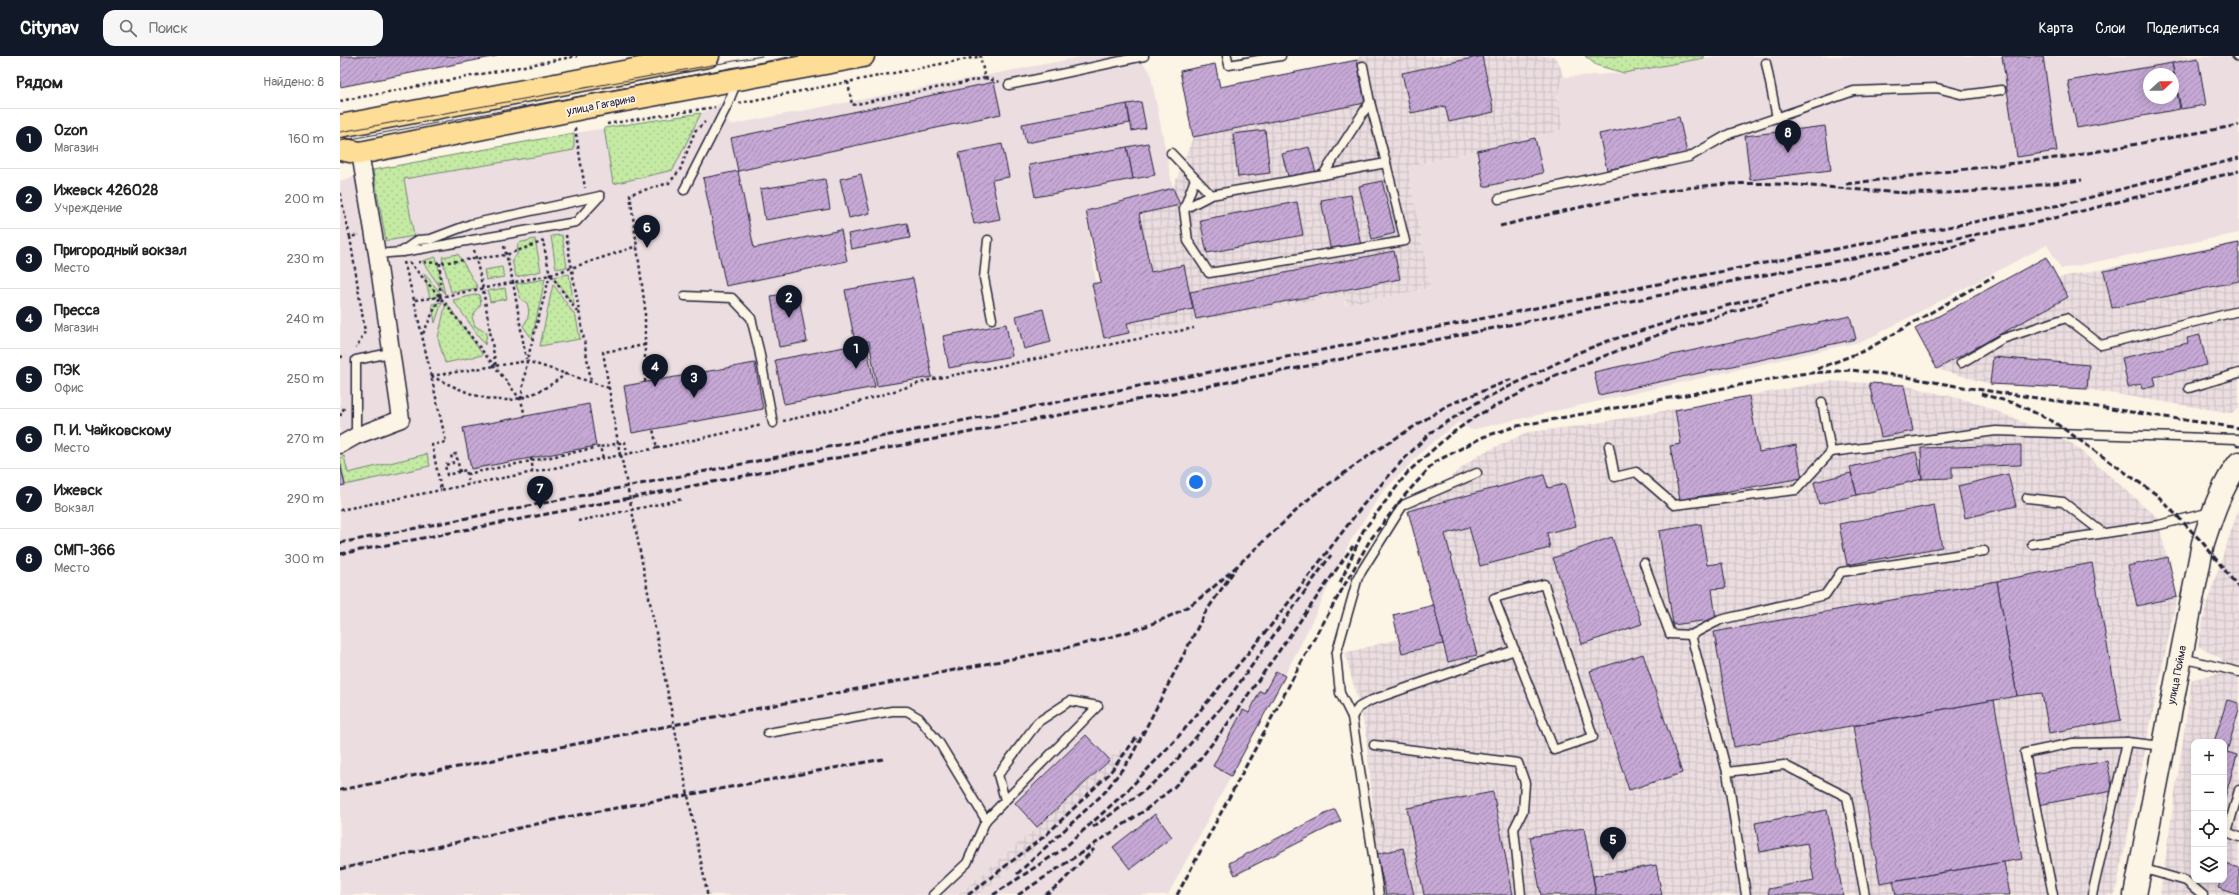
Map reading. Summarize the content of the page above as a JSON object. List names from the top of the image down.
{
  "streets": {
    "main road": ["улица Гагарина"],
    "street": ["улица Пойма"]
  },
  "north": "right",
  "page": {
    "header": "Citynav",
    "search": "Поиск",
    "nav": ["Карта", "Слои", "Поделиться"],
    "heading": ["Рядом", "Найдено: 8"],
    "list": [
      {
        "mark": "1",
        "name": "Ozon",
        "note": "Магазин",
        "value": "160 m"
      },
      {
        "mark": "2",
        "name": "Ижевск 426028",
        "note": "Учреждение",
        "value": "200 m"
      },
      {
        "mark": "3",
        "name": "Пригородный вокзал",
        "note": "Место",
        "value": "230 m"
      },
      {
        "mark": "4",
        "name": "Пресса",
        "note": "Магазин",
        "value": "240 m"
      },
      {
        "mark": "5",
        "name": "ПЭК",
        "note": "Офис",
        "value": "250 m"
      },
      {
        "mark": "6",
        "name": "П. И. Чайковскому",
        "note": "Место",
        "value": "270 m"
      },
      {
        "mark": "7",
        "name": "Ижевск",
        "note": "Вокзал",
        "value": "290 m"
      },
      {
        "mark": "8",
        "name": "СМП-366",
        "note": "Место",
        "value": "300 m"
      }
    ],
    "pins": [
      "8",
      "6",
      "2",
      "1",
      "4",
      "3",
      "7",
      "5"
    ],
    "map_buttons": ["+", "−"]
  }
}
